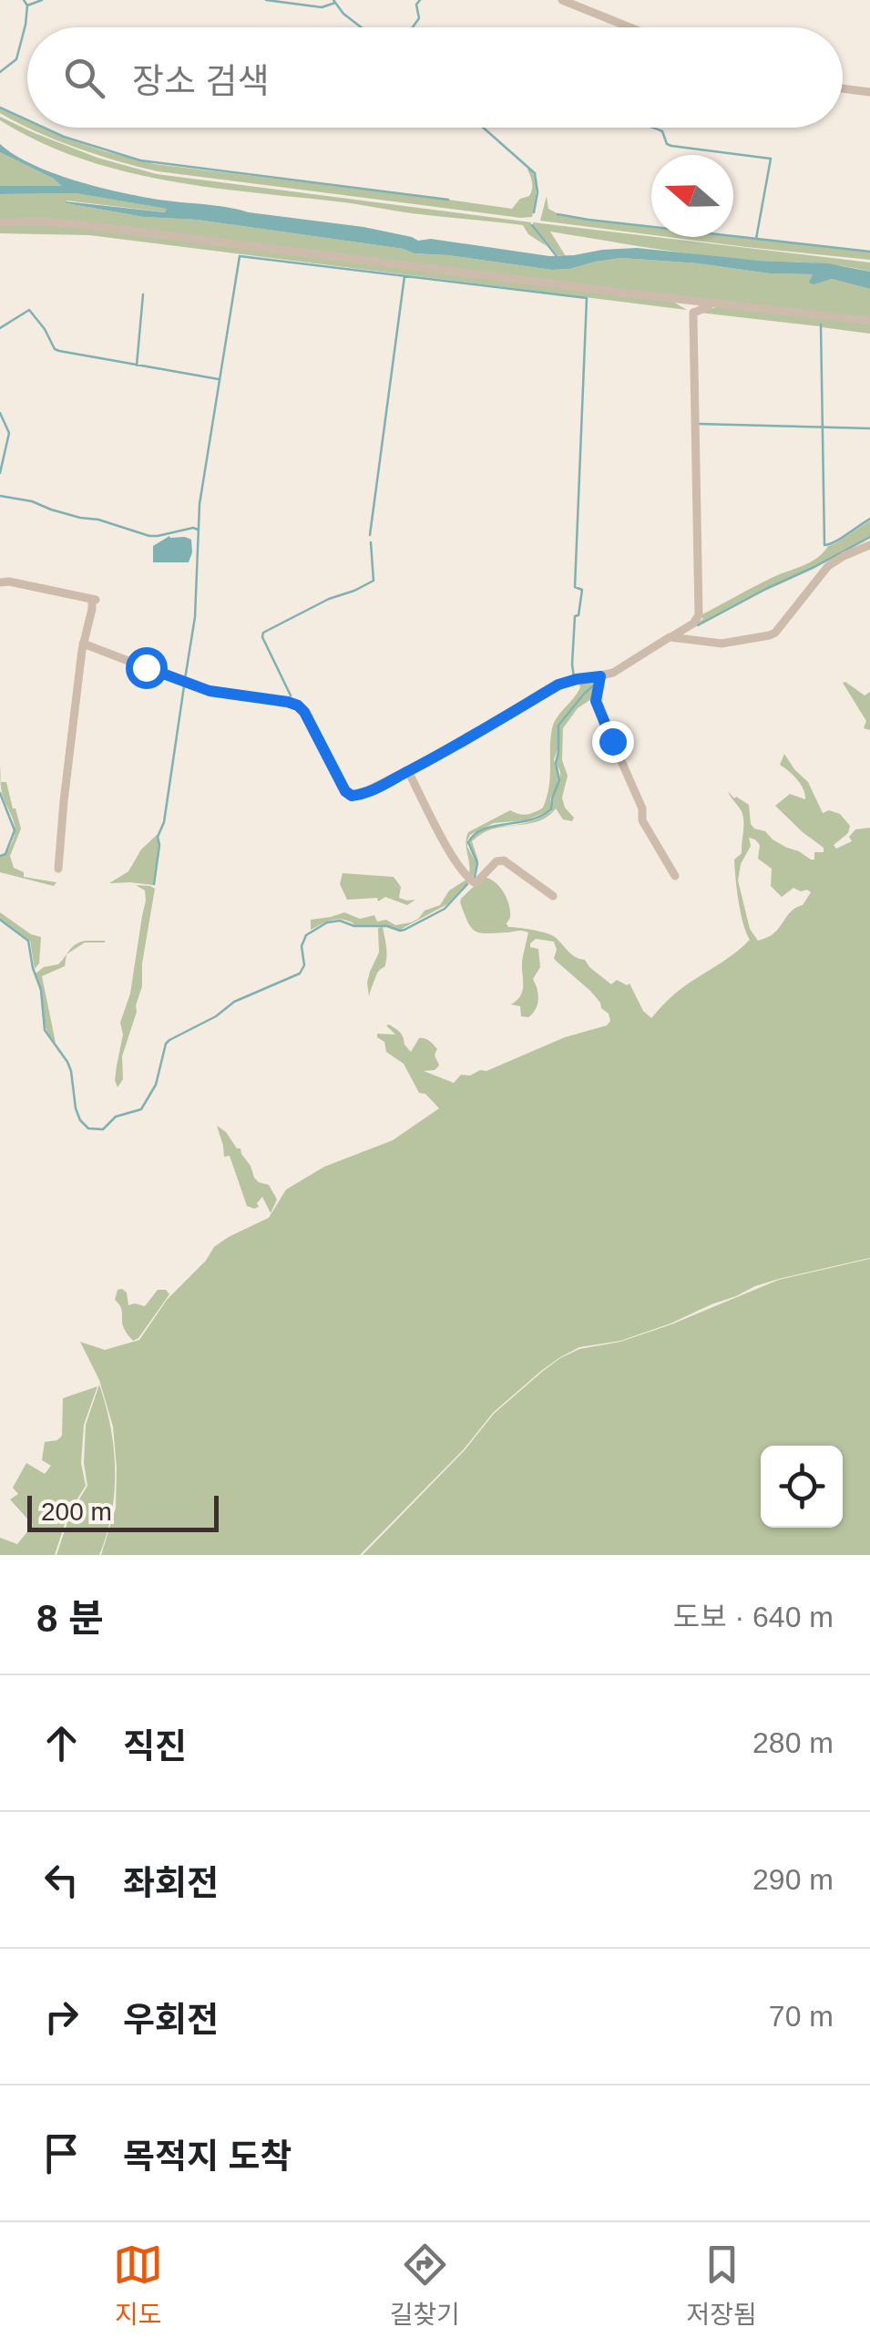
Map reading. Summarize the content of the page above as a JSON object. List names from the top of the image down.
{
  "scale_bar": "200 m",
  "north": "left",
  "page": {
    "search": "장소 검색",
    "scale": "200 m",
    "heading": ["8 분", "도보 · 640 m"],
    "list": [
      ["직진", "280 m"],
      ["좌회전", "290 m"],
      ["우회전", "70 m"],
      "목적지 도착"
    ],
    "nav": ["지도", "길찾기", "저장됨"]
  }
}
